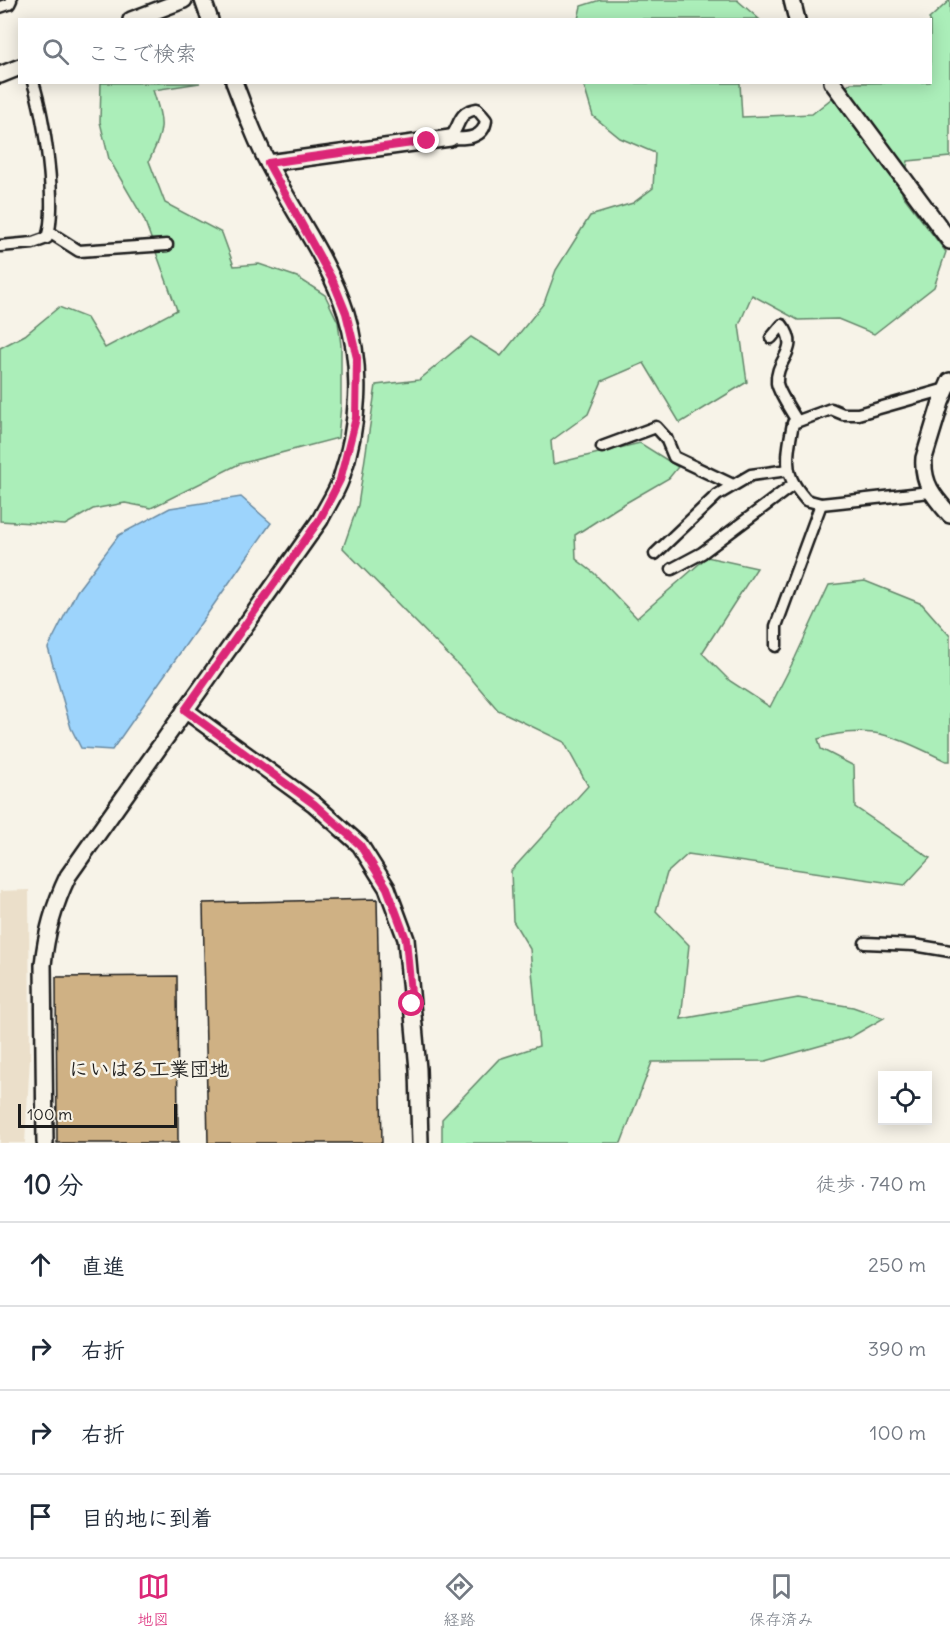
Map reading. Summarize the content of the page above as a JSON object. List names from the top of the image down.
{
  "districts": ["にいはる工業団地"],
  "scale_bar": "100 m",
  "page": {
    "search": "ここで検索",
    "scale": "100 m",
    "heading": ["10 分", "徒歩 · 740 m"],
    "list": [
      ["直進", "250 m"],
      ["右折", "390 m"],
      ["右折", "100 m"],
      "目的地に到着"
    ],
    "nav": ["地図", "経路", "保存済み"]
  }
}
